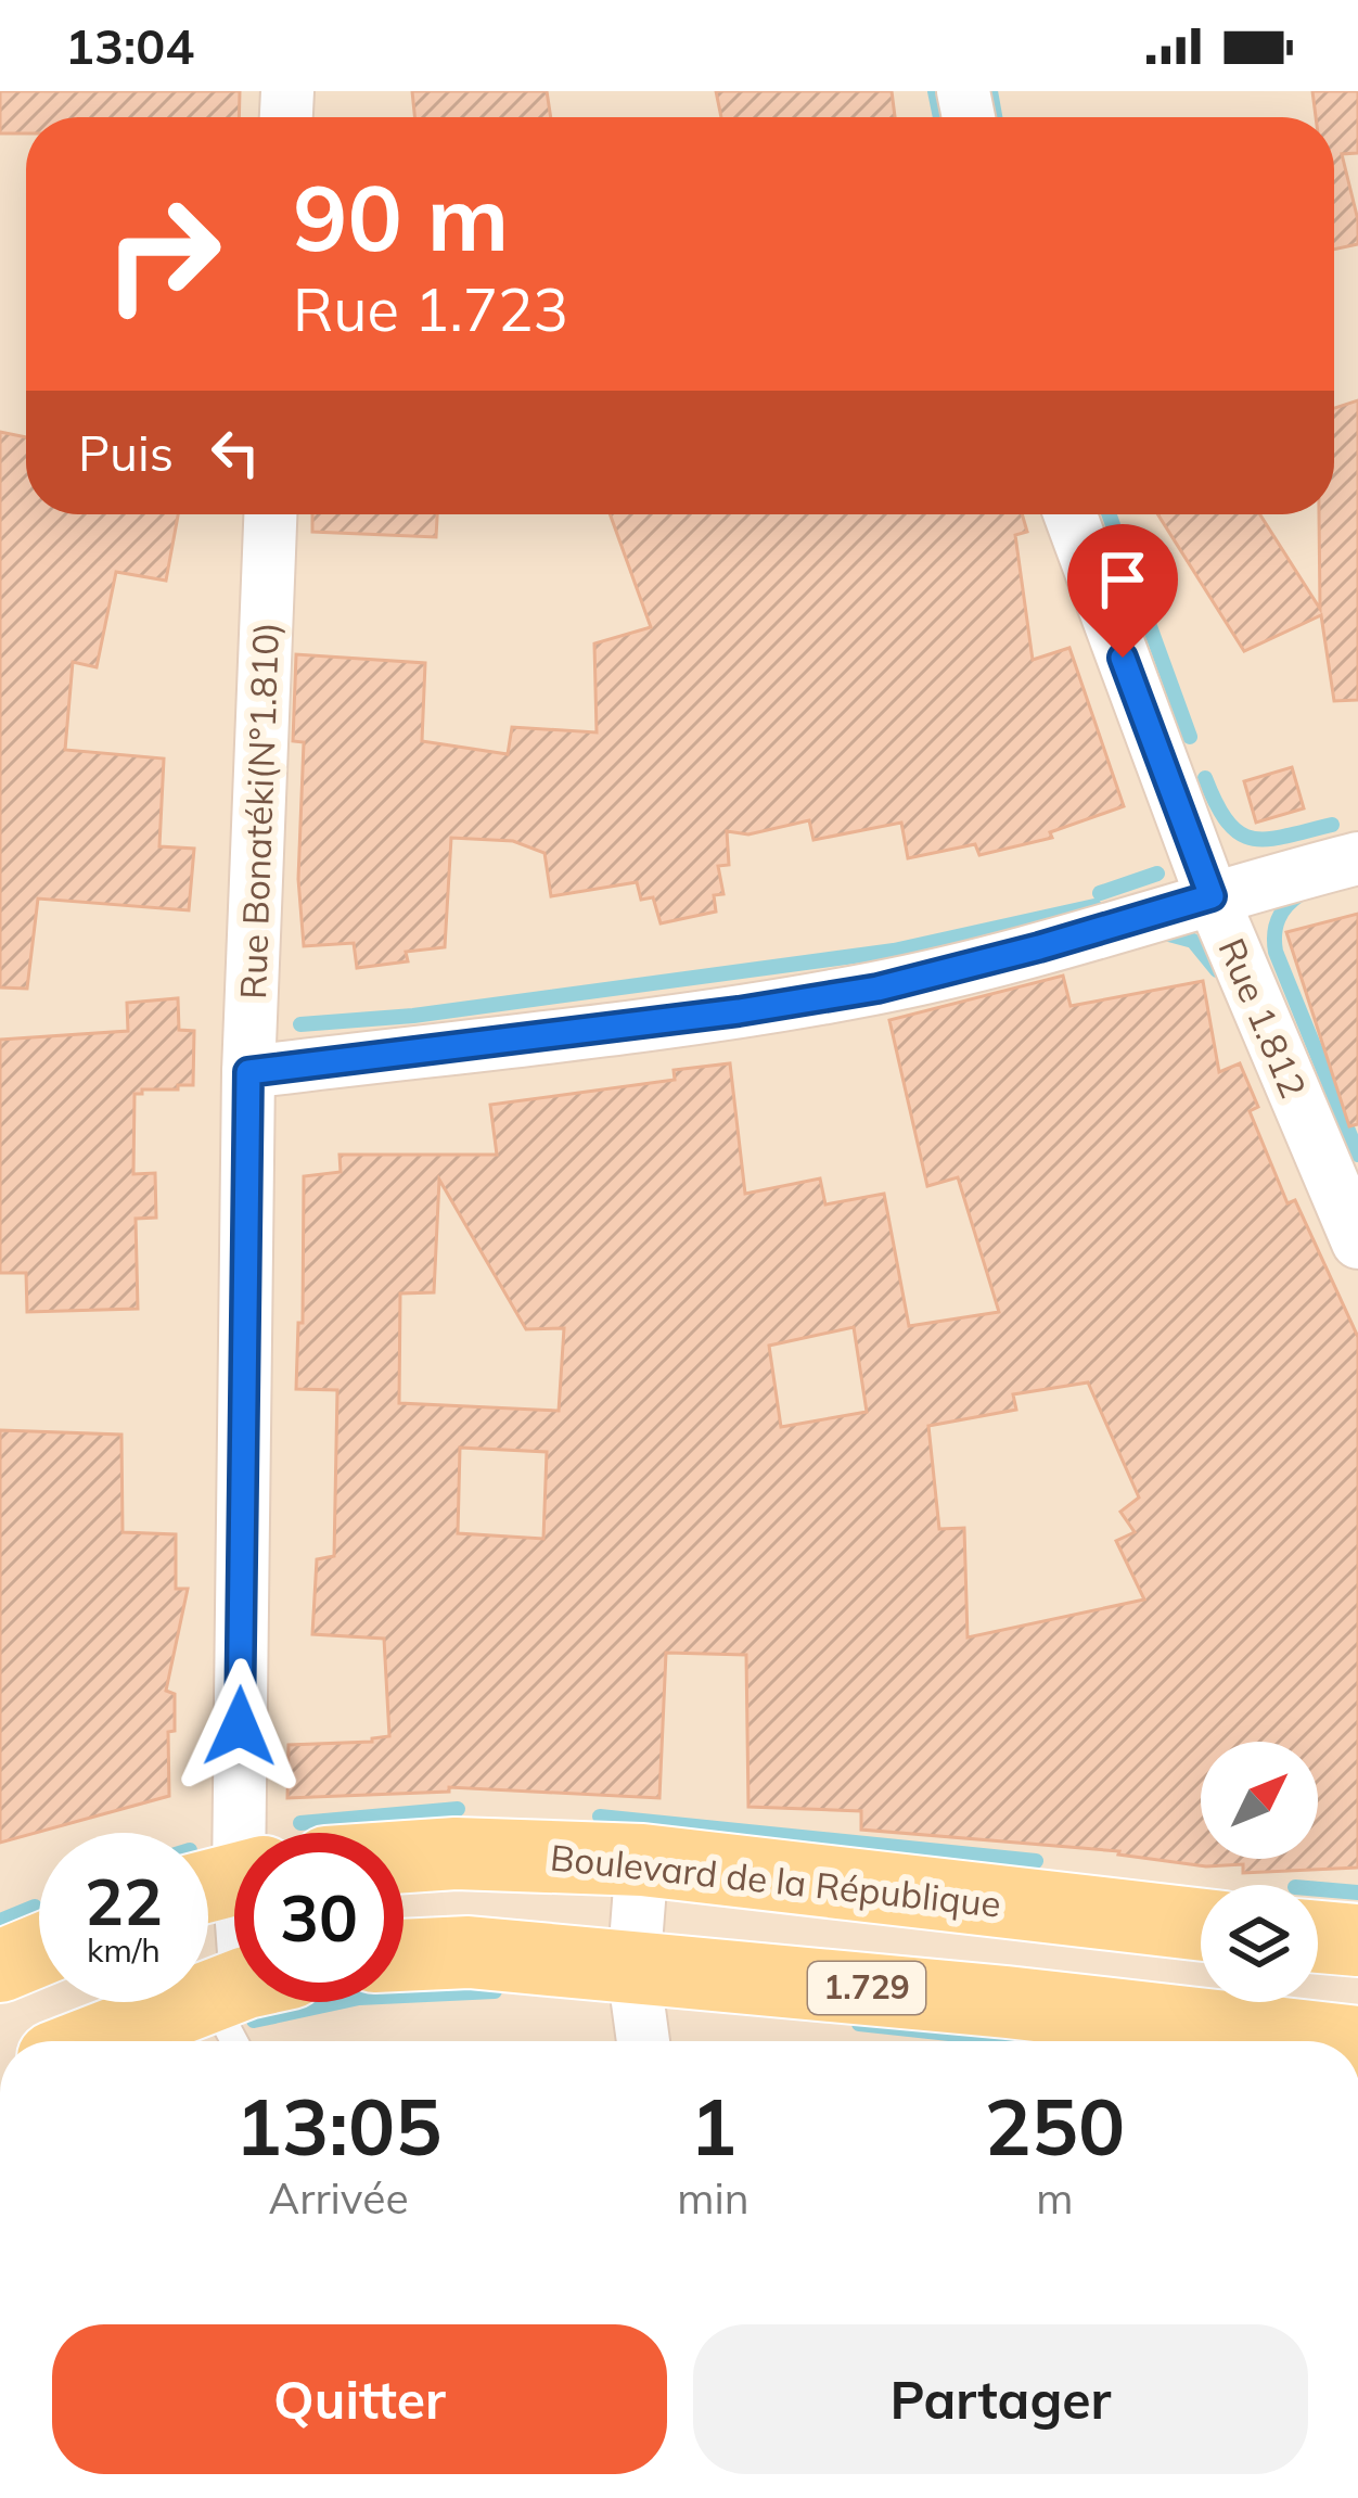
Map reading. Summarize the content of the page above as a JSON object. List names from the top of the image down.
{
  "streets": {
    "main road": ["Boulevard de la République", "1.729"],
    "street": ["Rue Bonatéki(N°1.810)", "Rue 1.812"]
  },
  "north": "top right",
  "page": {
    "status": "13:04",
    "turn": ["90 m", "Rue 1.723"],
    "then": "Puis",
    "speed": "22 km/h",
    "limit": "30",
    "eta": [
      "13:05",
      "Arrivée",
      "1",
      "min",
      "250",
      "m"
    ],
    "buttons": ["Quitter", "Partager"]
  }
}
